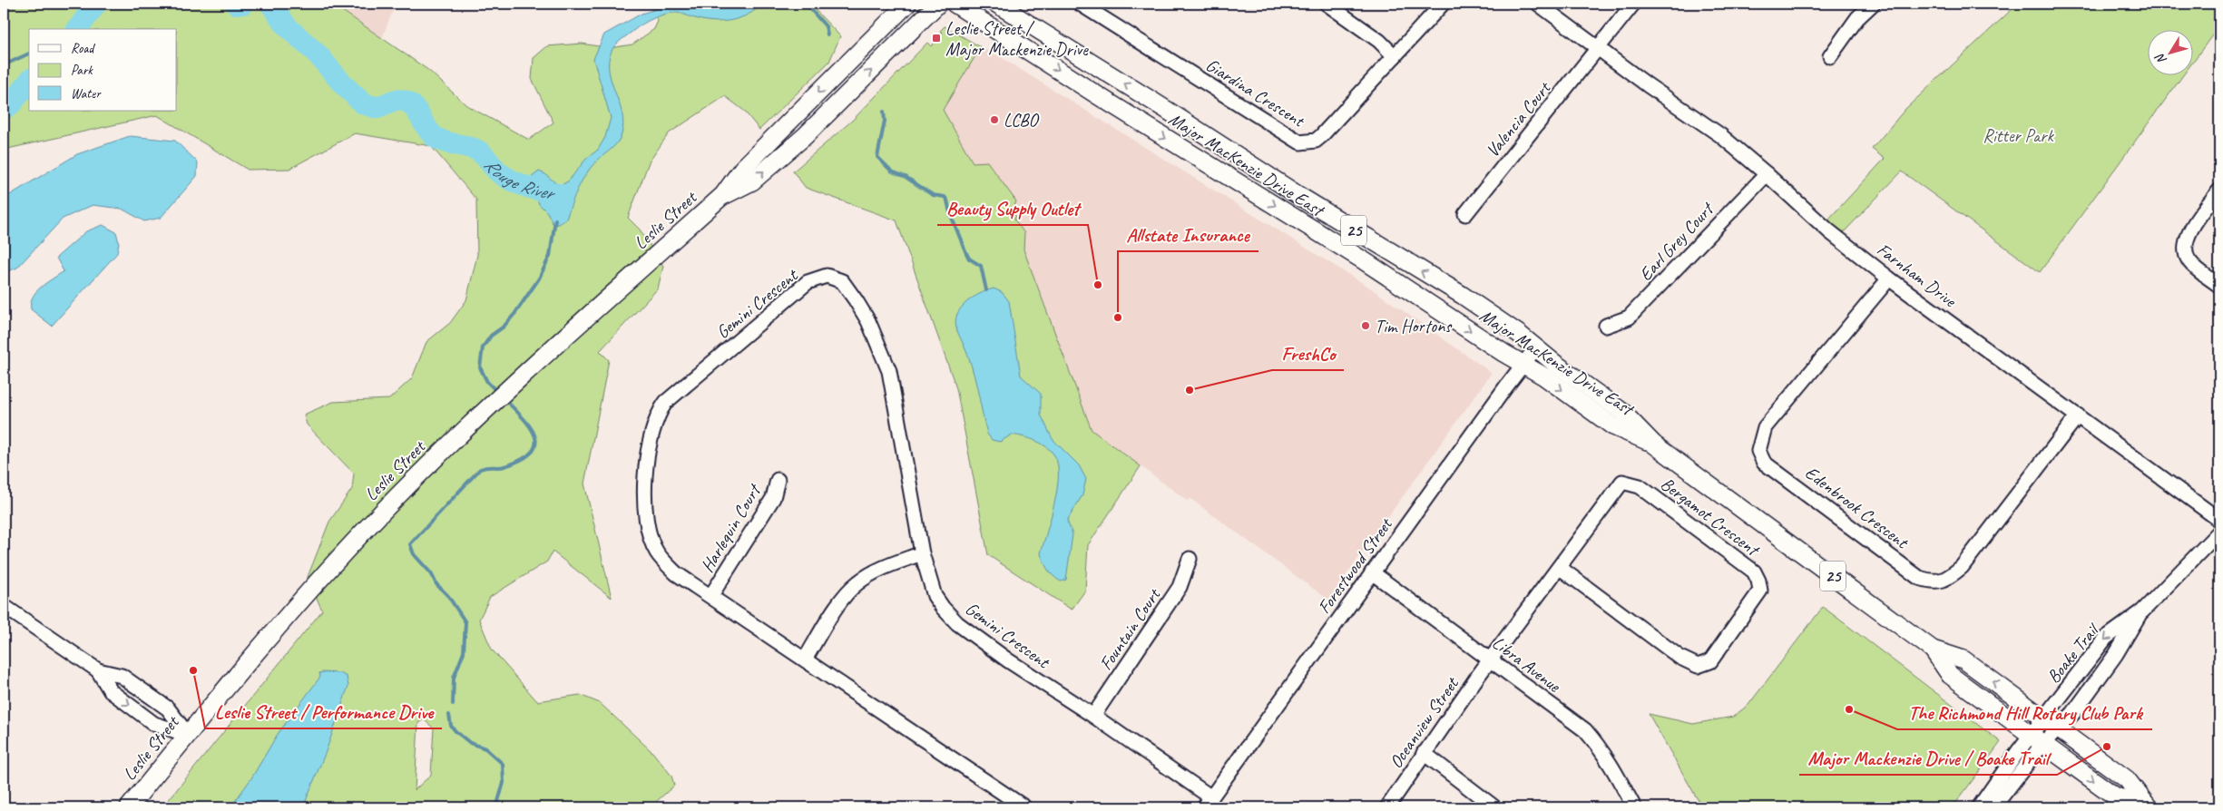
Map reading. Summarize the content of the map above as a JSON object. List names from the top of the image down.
{
  "streets": {
    "main road": ["Major MacKenzie Drive East", "Leslie Street", "25"],
    "street": [
      "Giardina Crescent",
      "Valencia Court",
      "Earl Grey Court",
      "Farnham Drive",
      "Gemini Crescent",
      "Edenbrook Crescent",
      "Bergamot Crescent",
      "Harlequin Court",
      "Forestwood Street",
      "Fountain Court",
      "Boake Trail",
      "Libra Avenue",
      "Oceanview Street"
    ]
  },
  "crossings": [
    ["Valencia Court", "Farnham Drive"],
    ["Major MacKenzie Drive East", "Forestwood Street"],
    ["Major MacKenzie Drive East", "Boake Trail"],
    ["Earl Grey Court", "Farnham Drive"],
    ["Farnham Drive", "Edenbrook Crescent"],
    ["Gemini Crescent", "Harlequin Court"],
    ["Gemini Crescent", "Forestwood Street"],
    ["Gemini Crescent", "Fountain Court"],
    ["Bergamot Crescent", "Libra Avenue"],
    ["Bergamot Crescent", "Oceanview Street"],
    ["Forestwood Street", "Libra Avenue"],
    ["Libra Avenue", "Oceanview Street"]
  ],
  "water": ["Rouge River"],
  "parks": ["Ritter Park"],
  "places": {
    "transit": ["Leslie Street / Major Mackenzie Drive"],
    "other": [
      "LCBO",
      "Beauty Supply Outlet",
      "Allstate Insurance",
      "Tim Hortons",
      "FreshCo",
      "Leslie Street / Performance Drive",
      "The Richmond Hill Rotary Club Park",
      "Major Mackenzie Drive / Boake Trail"
    ]
  },
  "legend": ["Road", "Park", "Water"],
  "north": "bottom left"
}
